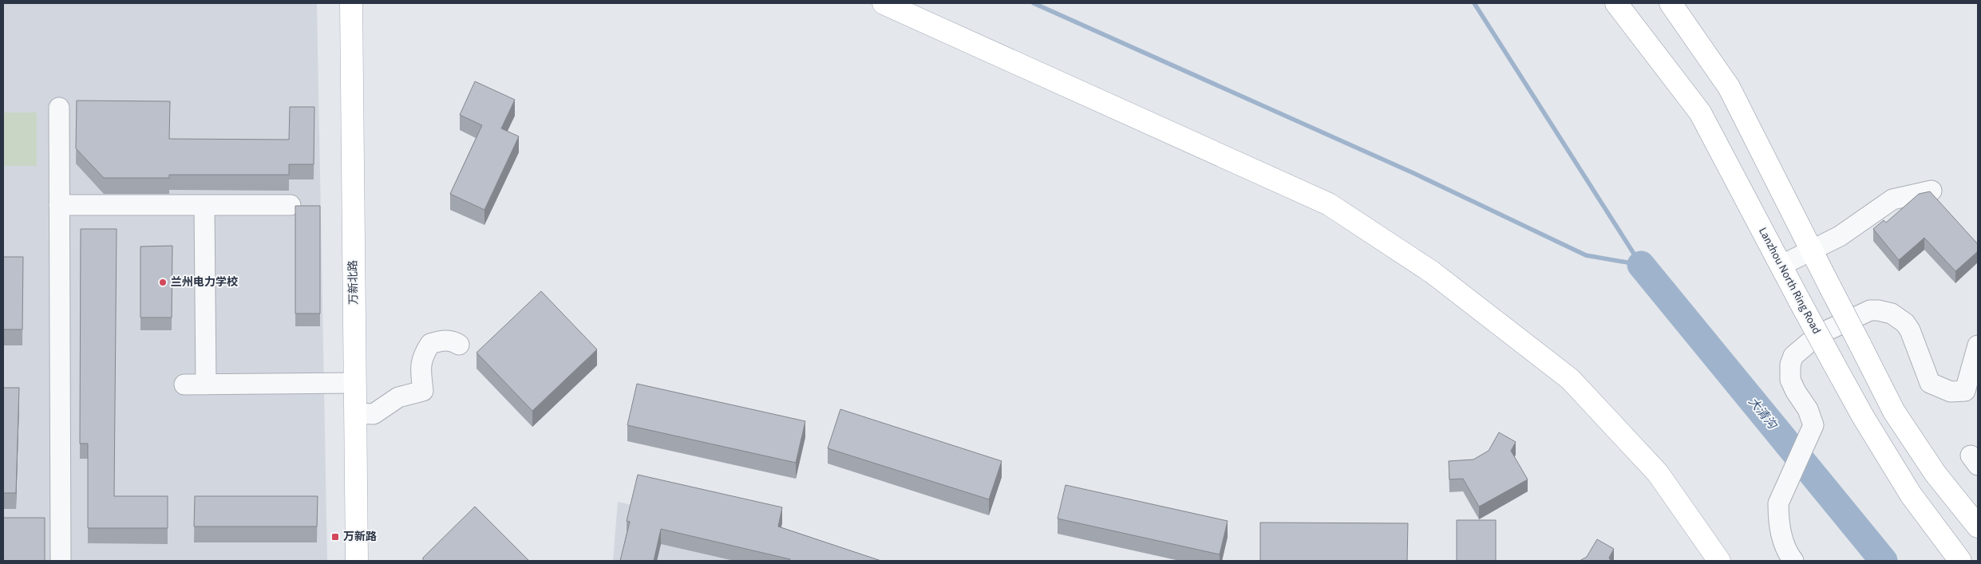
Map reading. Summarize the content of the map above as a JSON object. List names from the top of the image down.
{
  "streets": {
    "main road": ["Lanzhou North Ring Road", "万新北路"]
  },
  "water": ["大清沟"],
  "places": {
    "other": ["兰州电力学校"],
    "transit": ["万新路"]
  }
}
